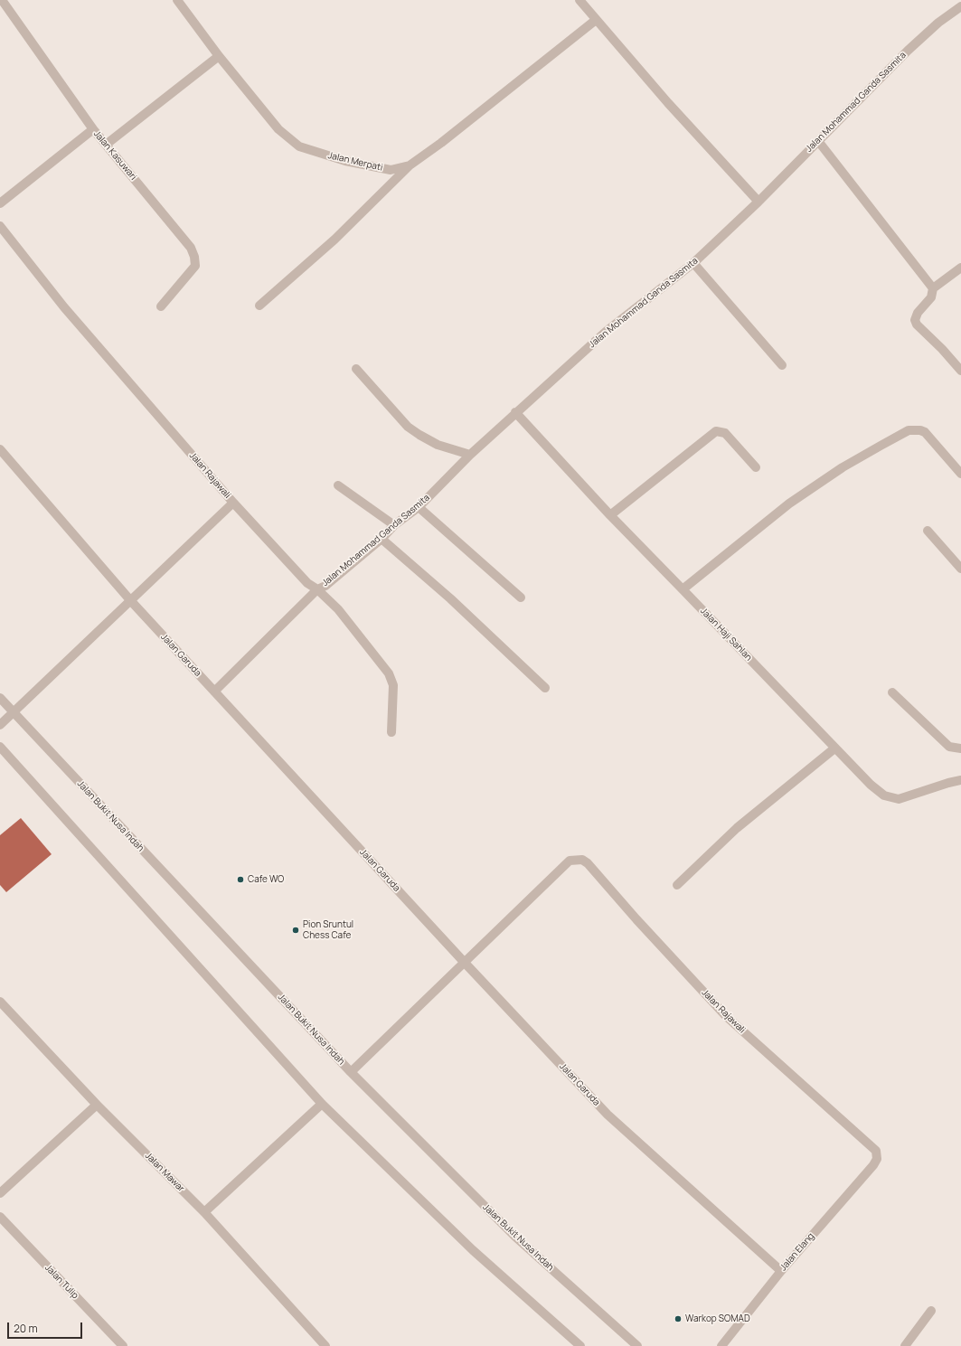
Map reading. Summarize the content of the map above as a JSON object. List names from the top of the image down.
{
  "streets": {
    "street": [
      "Jalan Mohammad Ganda Sasmita",
      "Jalan Kasuwari",
      "Jalan Merpati",
      "Jalan Rajawali",
      "Jalan Haji Sahlan",
      "Jalan Garuda",
      "Jalan Bukit Nusa Indah",
      "Jalan Mawar",
      "Jalan Elang",
      "Jalan Tulip"
    ]
  },
  "crossings": [
    ["Jalan Mohammad Ganda Sasmita", "Jalan Rajawali"],
    ["Jalan Mohammad Ganda Sasmita", "Jalan Haji Sahlan"],
    ["Jalan Mohammad Ganda Sasmita", "Jalan Garuda"],
    ["Jalan Rajawali", "Jalan Garuda"],
    ["Jalan Rajawali", "Jalan Elang"],
    ["Jalan Garuda", "Jalan Elang"]
  ],
  "places": ["Cafe WO", "Pion Sruntul Chess Cafe", "Warkop SOMAD"],
  "scale_bar": "20 m"
}
